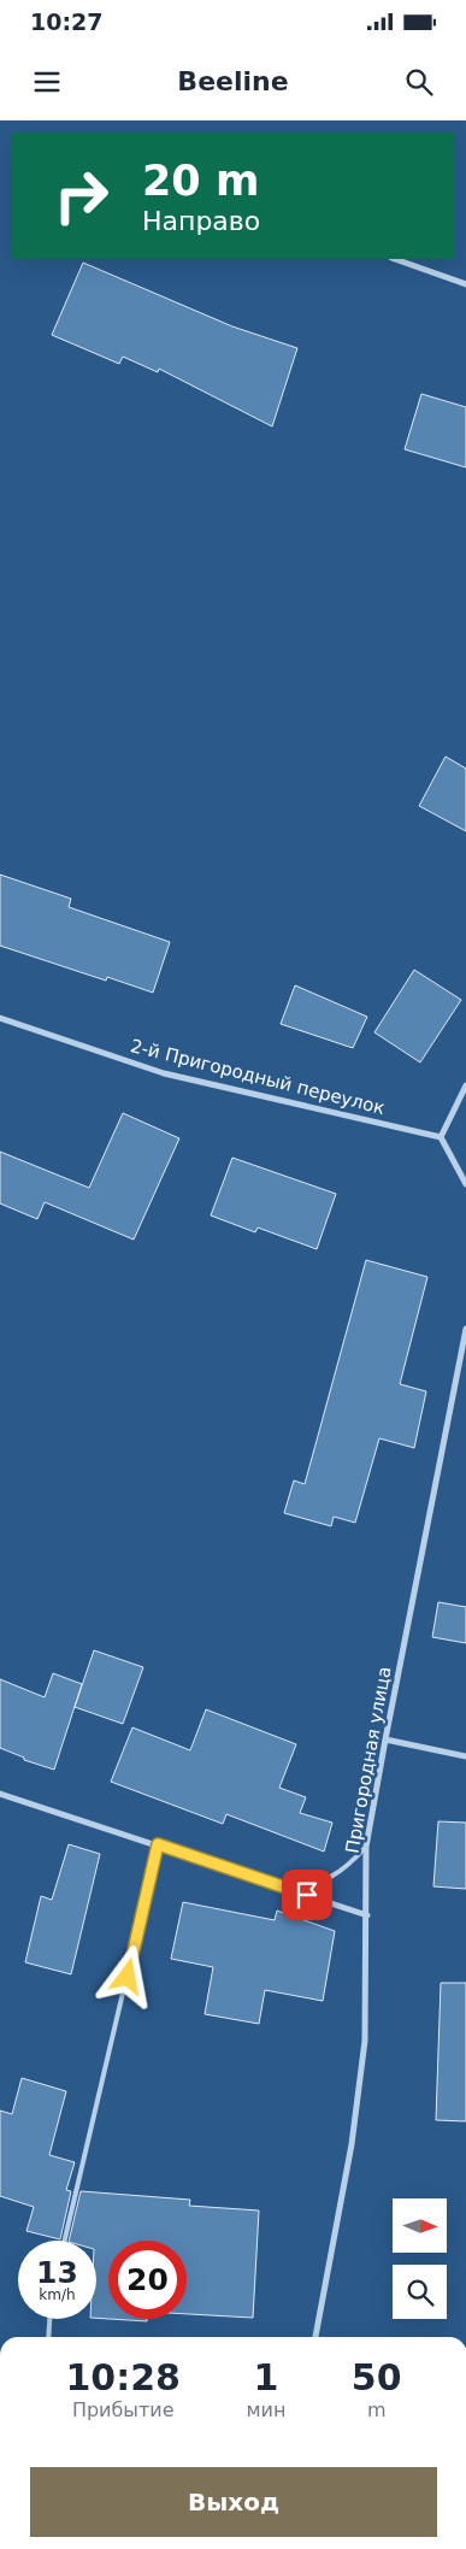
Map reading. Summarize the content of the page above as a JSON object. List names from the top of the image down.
{
  "streets": {
    "street": ["2-й Пригородный переулок", "Пригородная улица"]
  },
  "north": "right",
  "page": {
    "status": "10:27",
    "header": "Beeline",
    "turn": ["20 m", "Направо"],
    "speed": "13 km/h",
    "limit": "20",
    "eta": [
      "10:28",
      "Прибытие",
      "1",
      "мин",
      "50",
      "m"
    ],
    "buttons": "Выход"
  }
}
